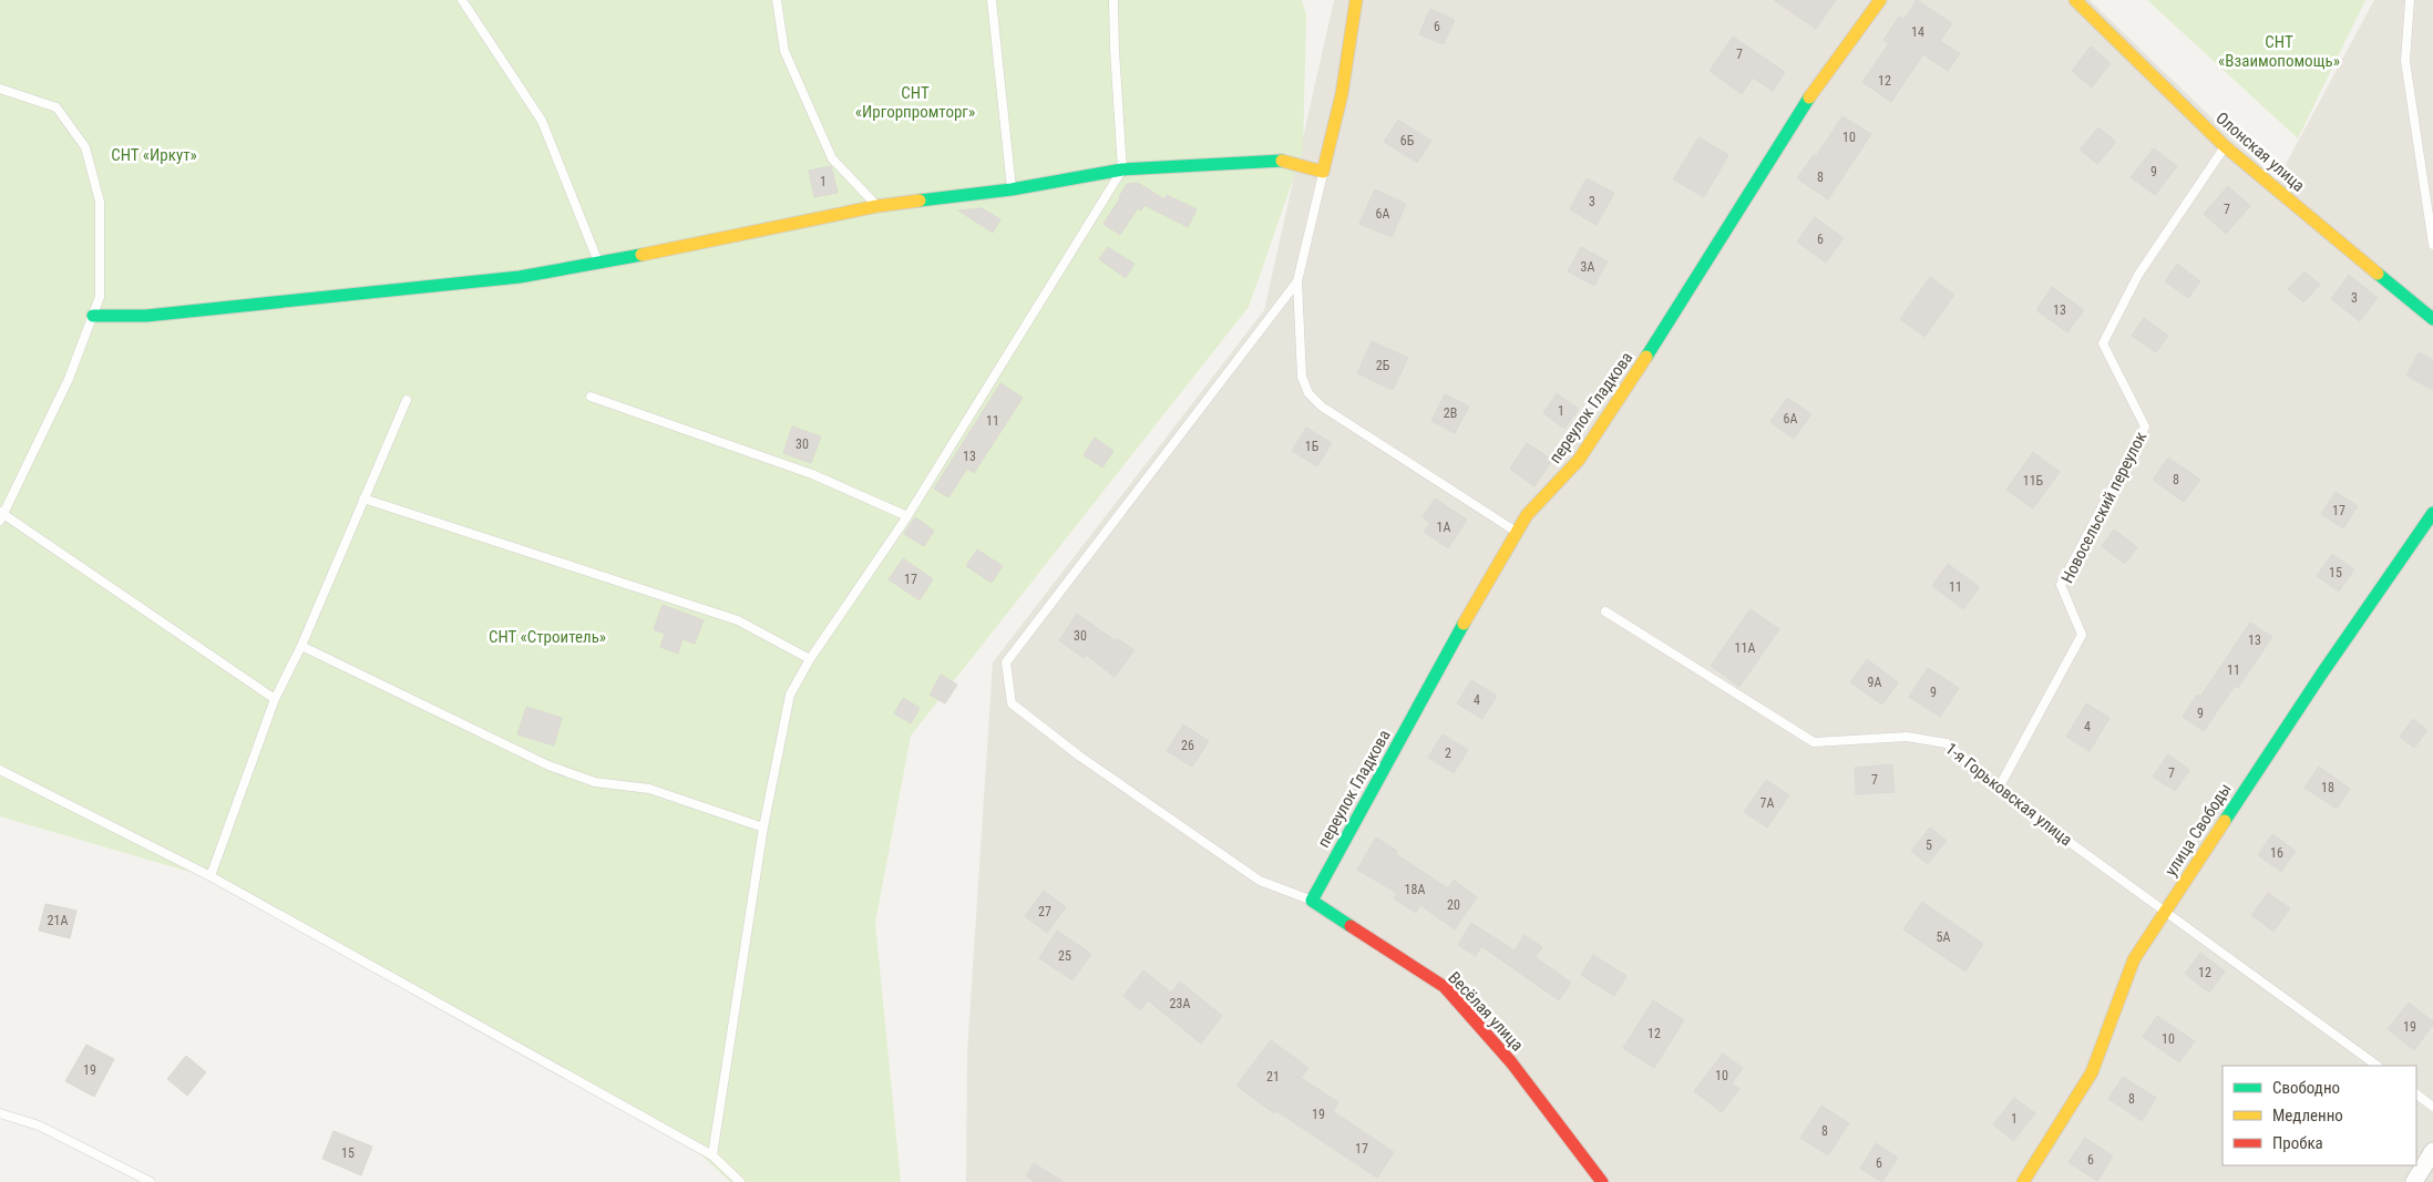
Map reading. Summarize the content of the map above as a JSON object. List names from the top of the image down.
{
  "streets": {
    "street": [
      "Олонская улица",
      "переулок Гладкова",
      "улица Свободы",
      "Весёлая улица"
    ],
    "lane": ["Новосельский переулок", "1-я Горьковская улица"]
  },
  "crossings": [
    ["Олонская улица", "Новосельский переулок"],
    ["переулок Гладкова", "Весёлая улица"],
    ["Новосельский переулок", "1-я Горьковская улица"],
    ["1-я Горьковская улица", "улица Свободы"]
  ],
  "parks": [
    "СНТ «Взаимопомощь»",
    "СНТ «Иргорпромторг»",
    "СНТ «Иркут»",
    "СНТ «Строитель»"
  ],
  "house_numbers": [
    "6",
    "14",
    "7",
    "12",
    "10",
    "6Б",
    "9",
    "8",
    "1",
    "3",
    "7",
    "6А",
    "6",
    "3А",
    "3",
    "13",
    "2Б",
    "1",
    "2В",
    "6А",
    "11",
    "30",
    "1Б",
    "13",
    "8",
    "11Б",
    "17",
    "1А",
    "15",
    "17",
    "11",
    "30",
    "13",
    "11А",
    "11",
    "9А",
    "9",
    "4",
    "9",
    "4",
    "26",
    "2",
    "7",
    "7",
    "18",
    "7А",
    "5",
    "16",
    "18А",
    "20",
    "27",
    "21А",
    "5А",
    "25",
    "12",
    "23А",
    "19",
    "12",
    "10",
    "19",
    "10",
    "21",
    "8",
    "19",
    "1",
    "8",
    "17",
    "15",
    "6",
    "6"
  ],
  "legend": ["Свободно", "Медленно", "Пробка"]
}
